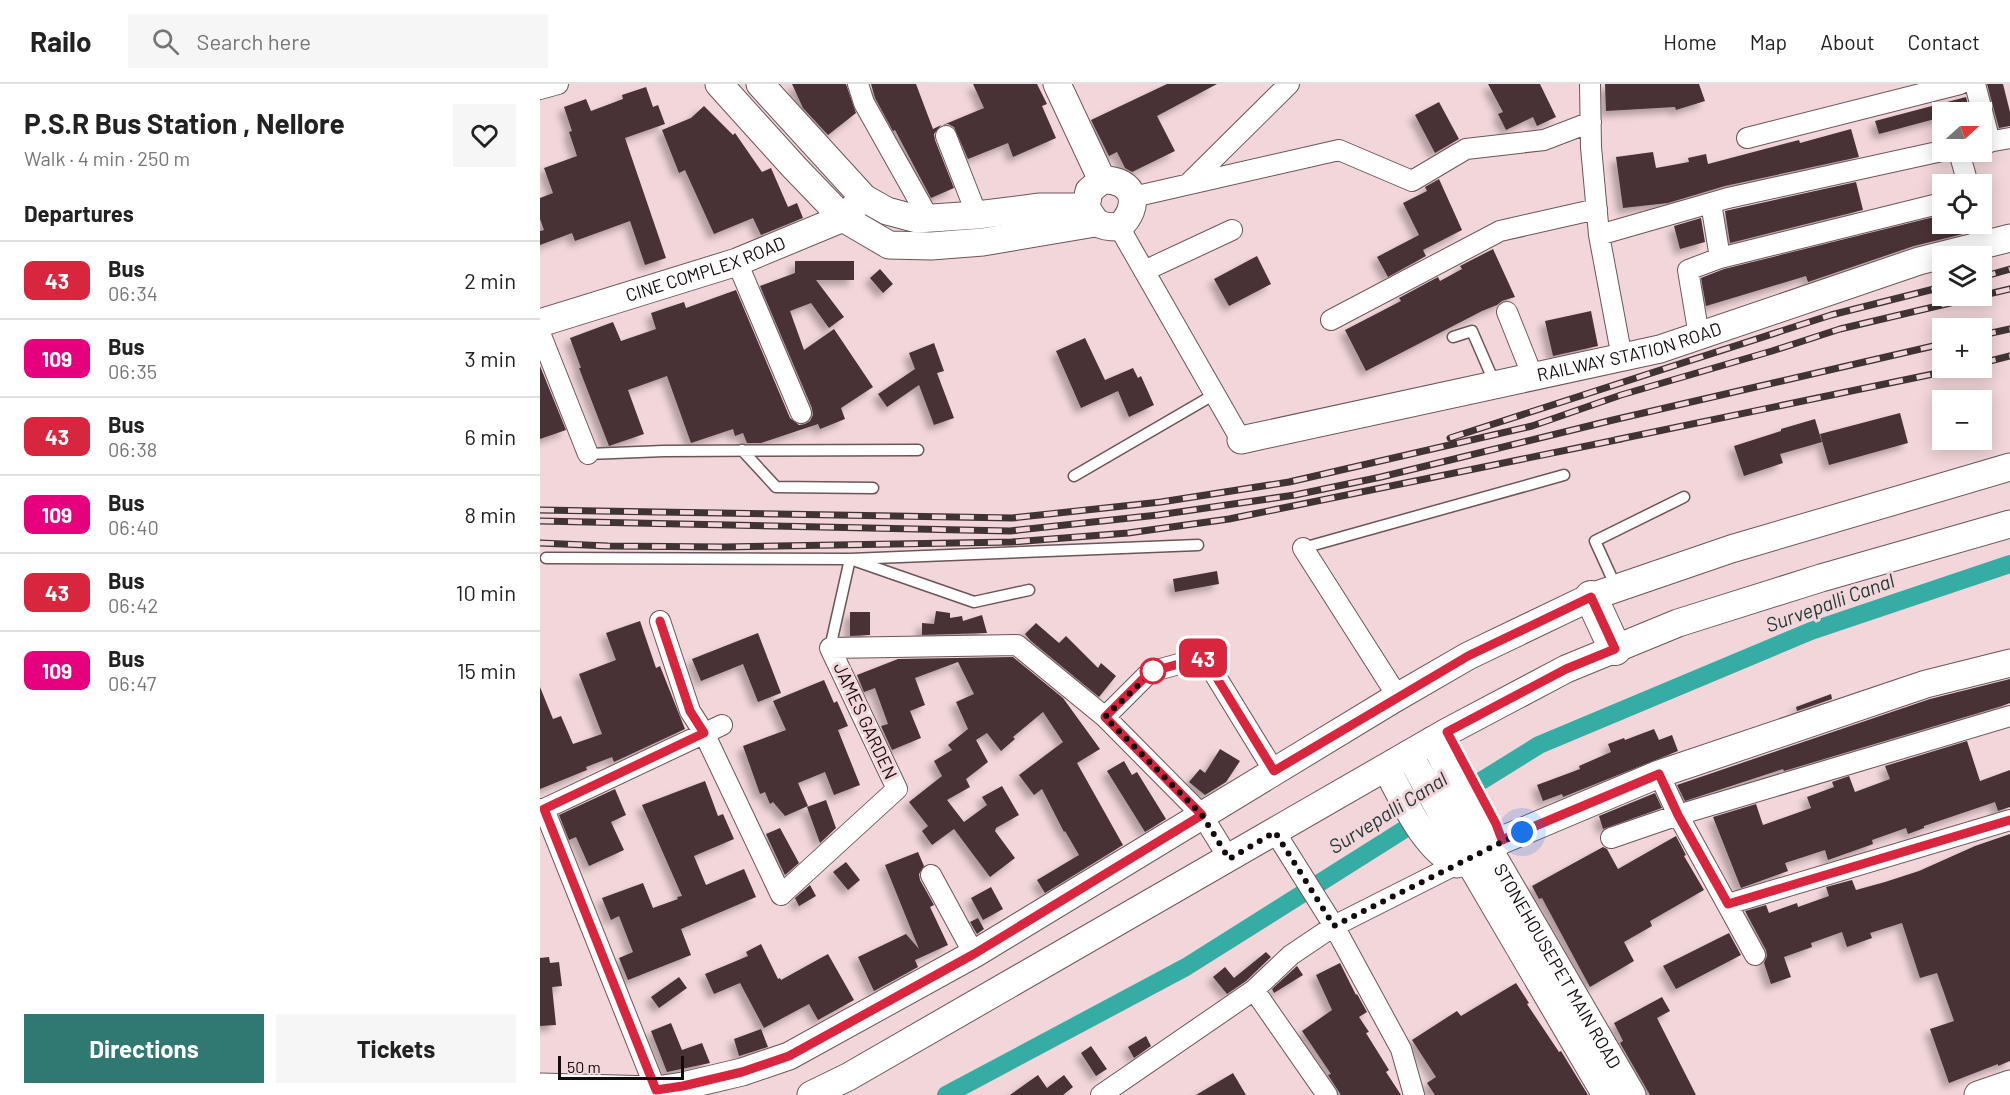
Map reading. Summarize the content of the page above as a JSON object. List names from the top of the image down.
{
  "streets": {
    "main road": ["CINE COMPLEX ROAD", "RAILWAY STATION ROAD", "STONEHOUSEPET MAIN ROAD"],
    "street": ["JAMES GARDEN"]
  },
  "water": ["Survepalli Canal"],
  "lines": ["bus line 43"],
  "scale_bar": "50 m",
  "north": "right",
  "page": {
    "header": "Railo",
    "search": "Search here",
    "nav": [
      "Home",
      "Map",
      "About",
      "Contact"
    ],
    "heading": [
      ["P.S.R Bus Station , Nellore", "Walk · 4 min · 250 m"],
      "Departures"
    ],
    "on_map": "43",
    "map_buttons": ["+", "−"],
    "list": [
      {
        "mark": "43",
        "name": "Bus",
        "note": "06:34",
        "value": "2 min"
      },
      {
        "mark": "109",
        "name": "Bus",
        "note": "06:35",
        "value": "3 min"
      },
      {
        "mark": "43",
        "name": "Bus",
        "note": "06:38",
        "value": "6 min"
      },
      {
        "mark": "109",
        "name": "Bus",
        "note": "06:40",
        "value": "8 min"
      },
      {
        "mark": "43",
        "name": "Bus",
        "note": "06:42",
        "value": "10 min"
      },
      {
        "mark": "109",
        "name": "Bus",
        "note": "06:47",
        "value": "15 min"
      }
    ],
    "buttons": ["Directions", "Tickets"],
    "scale": "50 m"
  }
}
